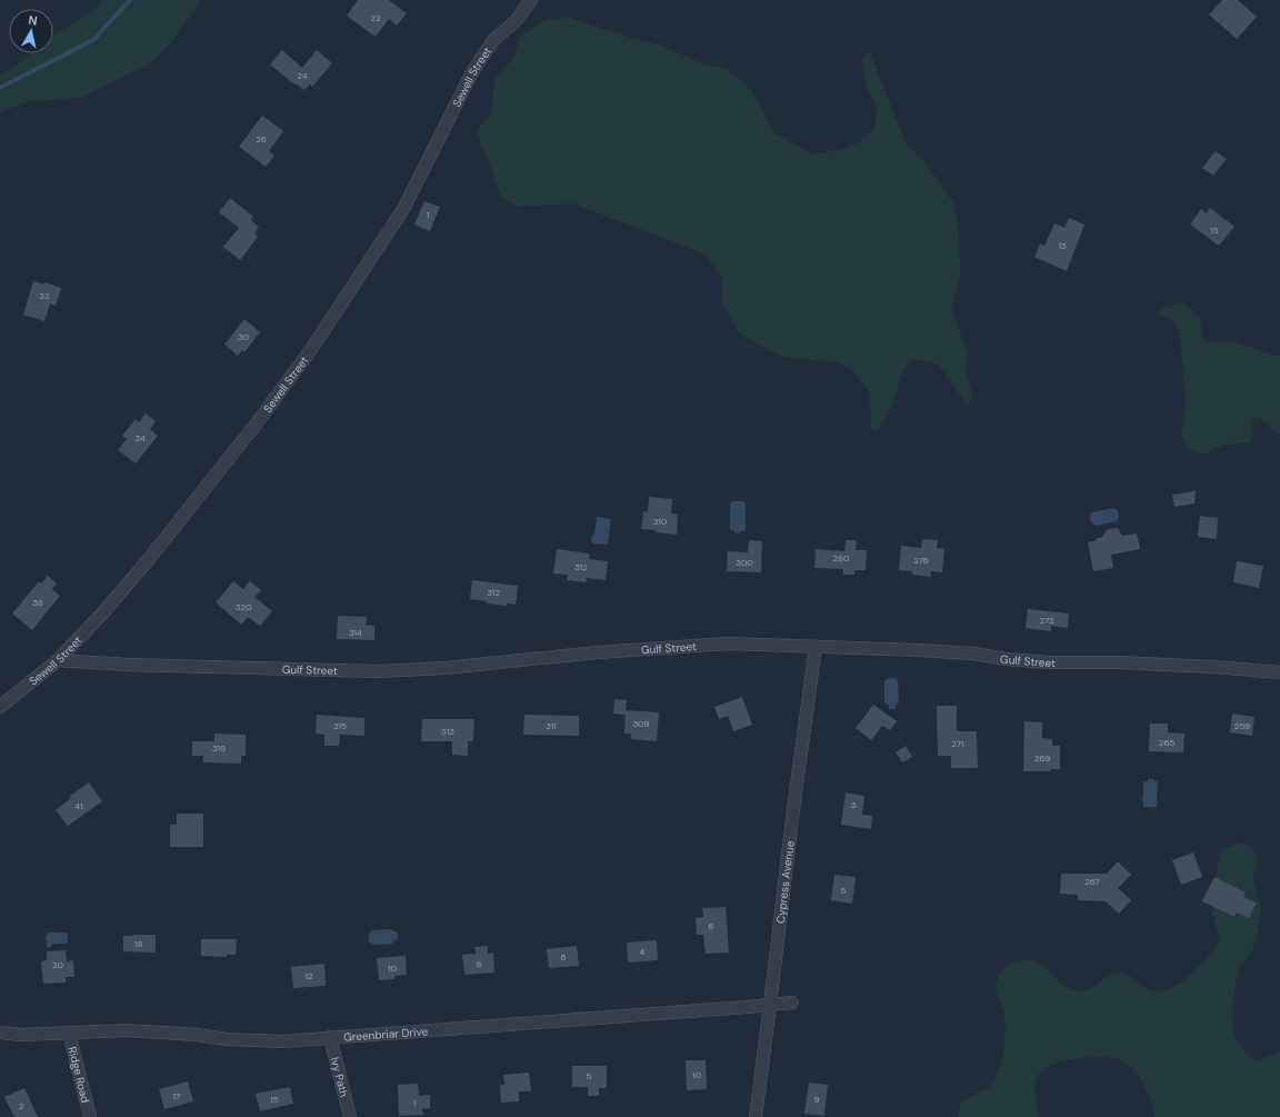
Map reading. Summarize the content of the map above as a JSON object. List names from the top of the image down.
{
  "streets": {
    "street": [
      "Sewell Street",
      "Gulf Street",
      "Cypress Avenue",
      "Greenbriar Drive",
      "Ridge Road",
      "Ivy Path"
    ]
  },
  "crossings": [
    ["Sewell Street", "Gulf Street"],
    ["Gulf Street", "Cypress Avenue"],
    ["Cypress Avenue", "Greenbriar Drive"],
    ["Greenbriar Drive", "Ridge Road"],
    ["Greenbriar Drive", "Ivy Path"]
  ],
  "house_numbers": [
    "22",
    "24",
    "26",
    "1",
    "15",
    "13",
    "32",
    "30",
    "34",
    "310",
    "280",
    "276",
    "300",
    "312",
    "312",
    "38",
    "320",
    "272",
    "314",
    "309",
    "315",
    "311",
    "259",
    "313",
    "265",
    "271",
    "319",
    "269",
    "3",
    "41",
    "267",
    "5",
    "6",
    "18",
    "4",
    "6",
    "8",
    "20",
    "10",
    "12",
    "10",
    "5",
    "17",
    "15",
    "9",
    "1",
    "2"
  ],
  "north": "top"
}
